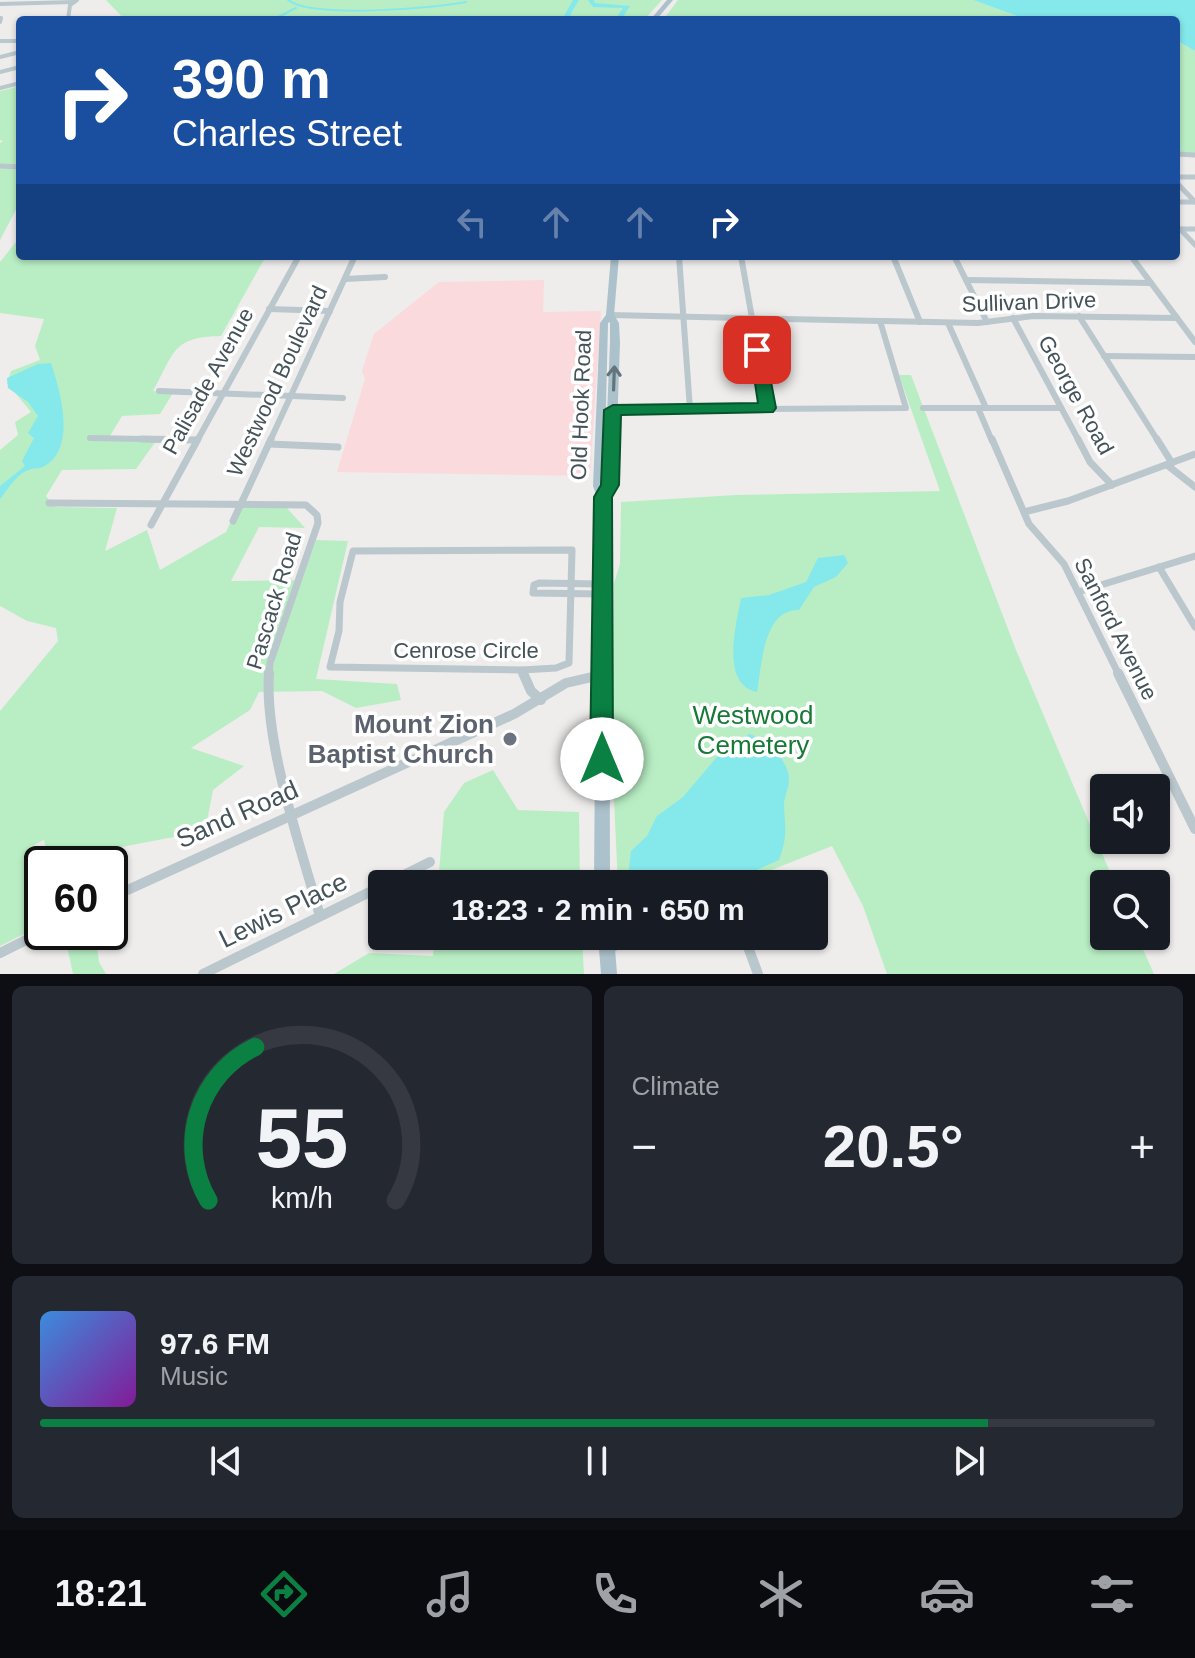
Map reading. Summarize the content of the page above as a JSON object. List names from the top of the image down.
{
  "streets": {
    "main road": ["Old Hook Road"],
    "street": [
      "Sullivan Drive",
      "Palisade Avenue",
      "Westwood Boulevard",
      "George Road",
      "Pascack Road",
      "Sanford Avenue",
      "Cenrose Circle",
      "Sand Road",
      "Lewis Place"
    ]
  },
  "crossings": [
    ["Sullivan Drive", "George Road"],
    ["Sullivan Drive", "Old Hook Road"],
    ["Sullivan Drive", "Sanford Avenue"],
    ["Palisade Avenue", "Pascack Road"],
    ["Westwood Boulevard", "Pascack Road"],
    ["Old Hook Road", "Sand Road"],
    ["Pascack Road", "Sand Road"],
    ["Pascack Road", "Lewis Place"]
  ],
  "parks": ["Westwood Cemetery"],
  "places": ["Mount Zion Baptist Church"],
  "page": {
    "turn": ["390 m", "Charles Street"],
    "limit": "60",
    "trip": "18:23 · 2 min · 650 m",
    "tile": "Climate",
    "heat": ["−", "20.5°", "+"],
    "song": ["97.6 FM", "Music"],
    "tabs": "18:21",
    "gauge": ["55", "km/h"]
  }
}
